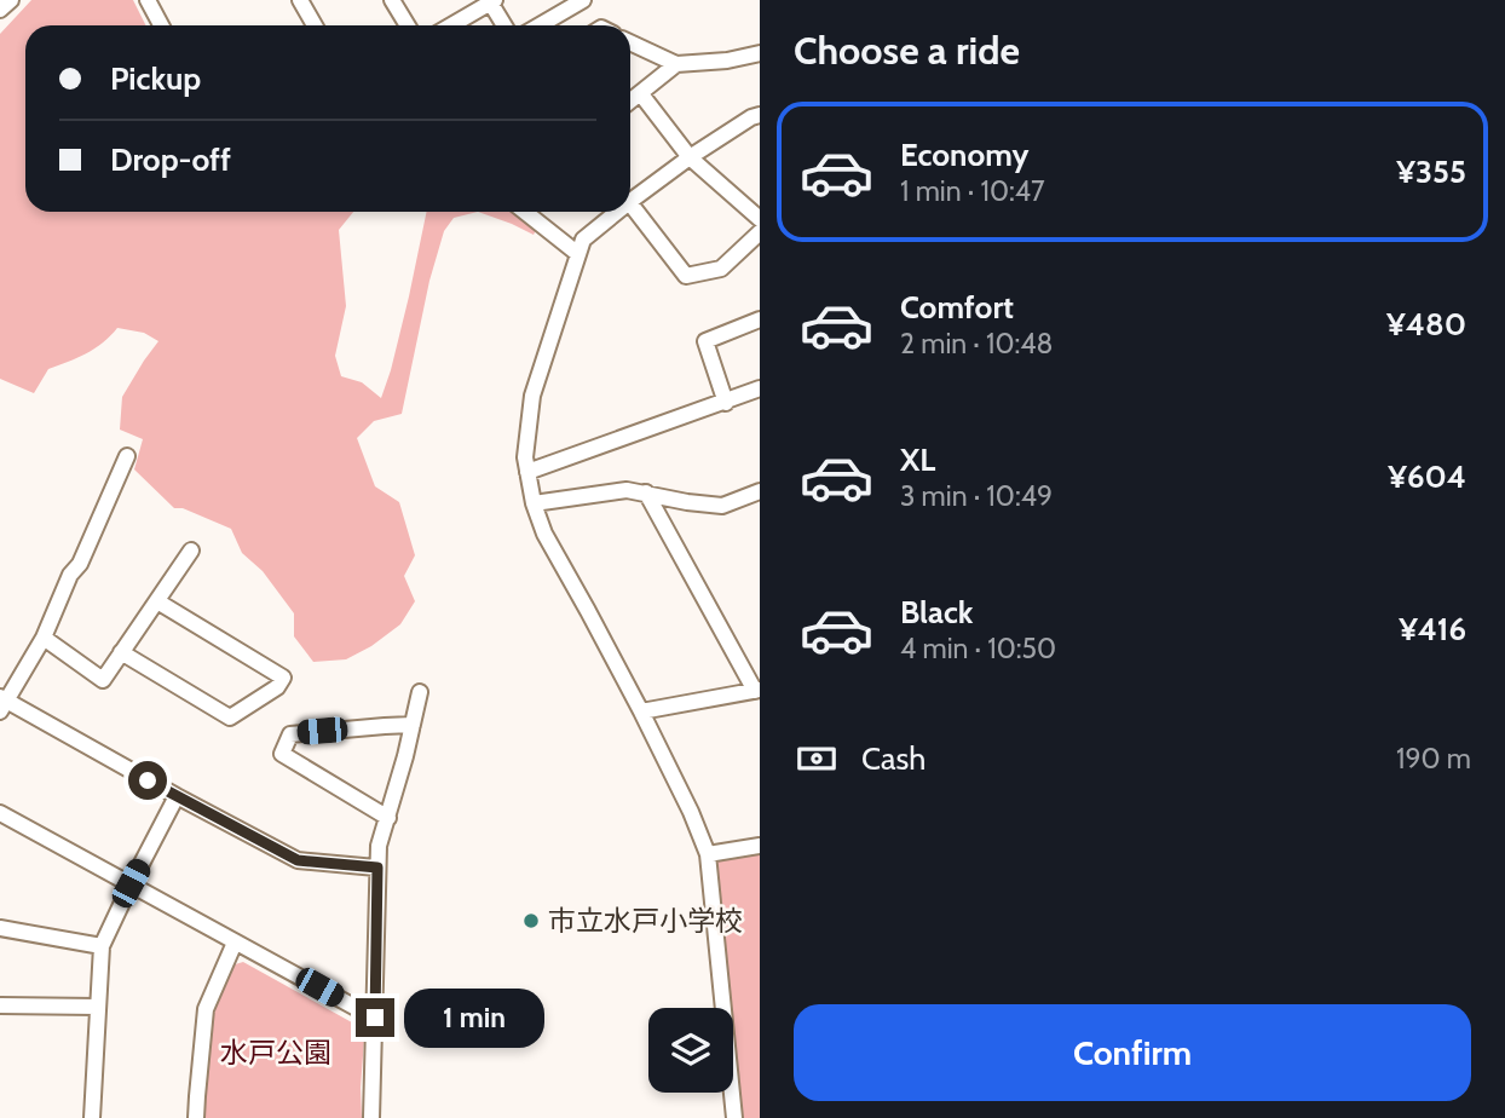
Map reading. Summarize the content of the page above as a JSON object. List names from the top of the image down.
{
  "parks": ["水戸公園"],
  "places": ["市立水戸小学校"],
  "page": {
    "heading": "Choose a ride",
    "banner": ["Pickup", "Drop-off"],
    "list": [
      {
        "name": "Economy",
        "note": "1 min · 10:47",
        "value": "¥355"
      },
      {
        "name": "Comfort",
        "note": "2 min · 10:48",
        "value": "¥480"
      },
      {
        "name": "XL",
        "note": "3 min · 10:49",
        "value": "¥604"
      },
      {
        "name": "Black",
        "note": "4 min · 10:50",
        "value": "¥416"
      }
    ],
    "pay": ["Cash", "190 m"],
    "buttons": "Confirm",
    "bubble": "1 min"
  }
}
